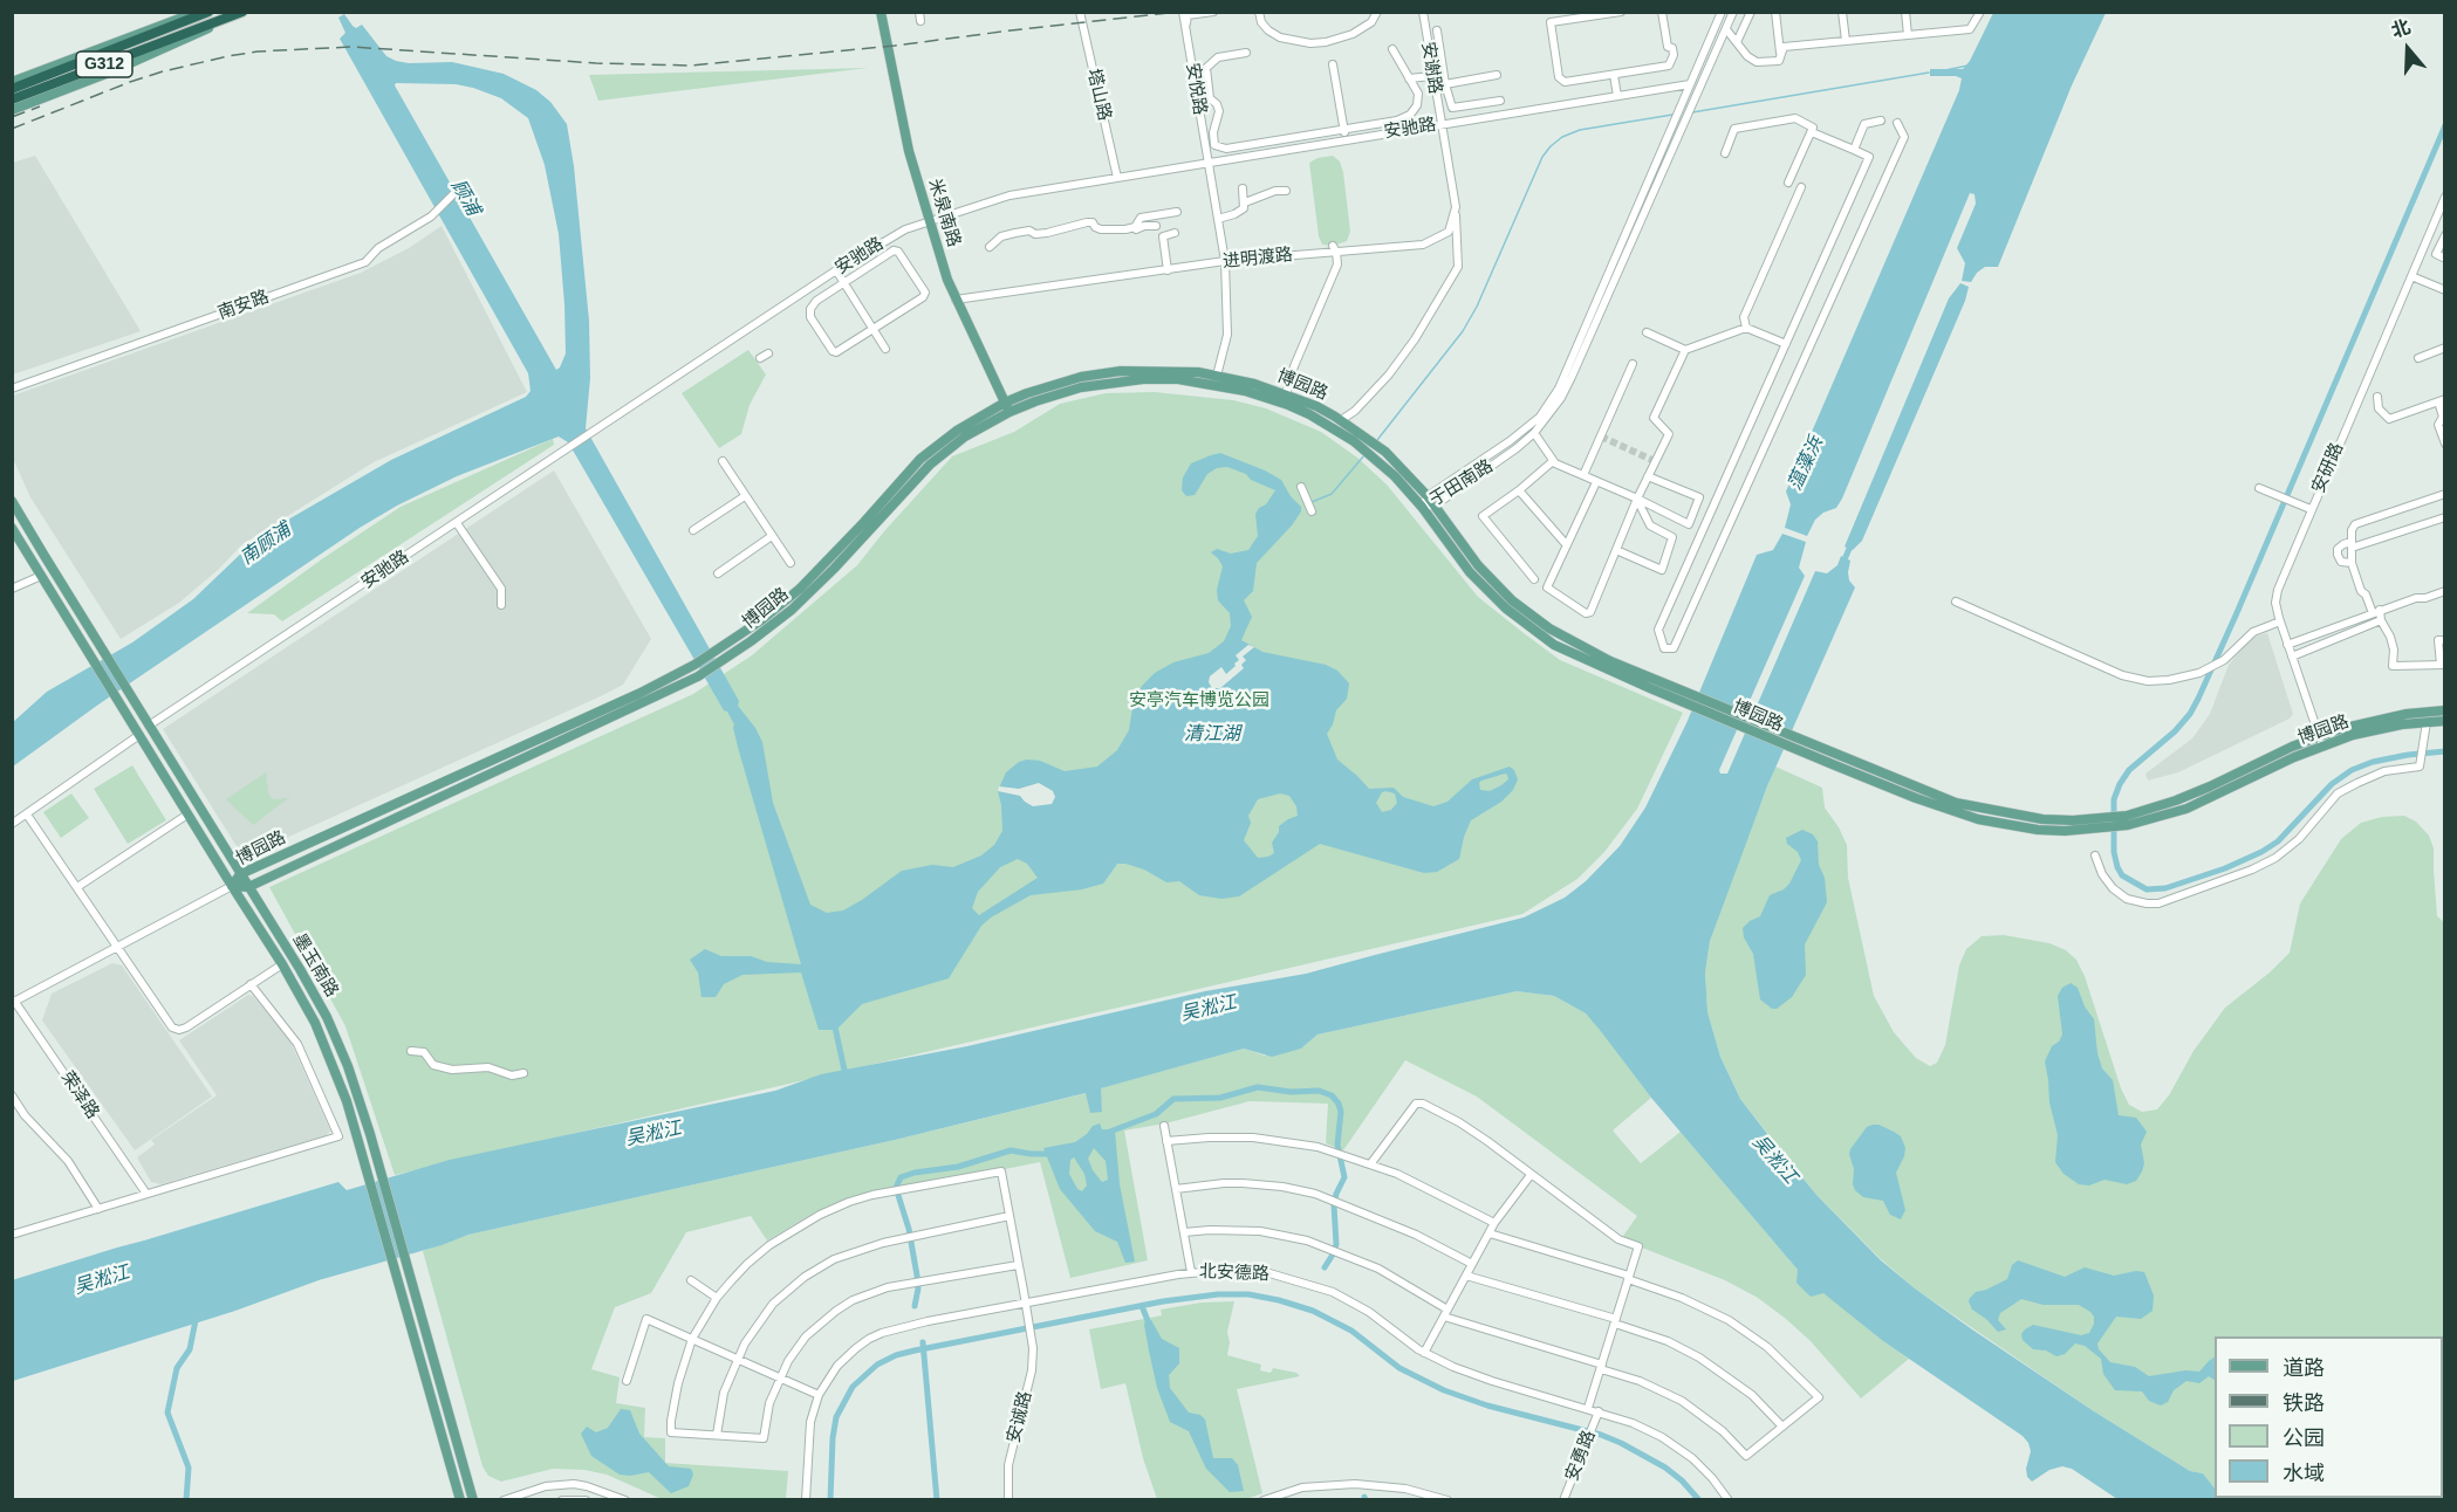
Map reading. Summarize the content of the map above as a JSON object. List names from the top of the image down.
{
  "streets": {
    "highway": ["G312"],
    "main road": ["米泉南路", "博园路", "墨玉南路"],
    "street": [
      "安谢路",
      "安悦路",
      "塔山路",
      "安驰路",
      "进明渡路",
      "南安路",
      "安研路",
      "于田南路",
      "荣泽路",
      "北安德路",
      "安诚路",
      "安勇路"
    ]
  },
  "crossings": [
    ["安谢路", "安驰路"],
    ["安悦路", "安驰路"],
    ["安悦路", "进明渡路"],
    ["安悦路", "博园路"],
    ["塔山路", "安驰路"],
    ["安驰路", "米泉南路"],
    ["安驰路", "于田南路"],
    ["安驰路", "墨玉南路"],
    ["米泉南路", "进明渡路"],
    ["米泉南路", "博园路"],
    ["博园路", "安研路"],
    ["博园路", "于田南路"],
    ["博园路", "墨玉南路"],
    ["北安德路", "安诚路"],
    ["北安德路", "安勇路"]
  ],
  "water": [
    "顾浦",
    "蕰藻浜",
    "南顾浦",
    "清江湖",
    "吴淞江"
  ],
  "parks": ["安亭汽车博览公园"],
  "legend": [
    "道路",
    "铁路",
    "公园",
    "水域"
  ],
  "north": "top"
}
